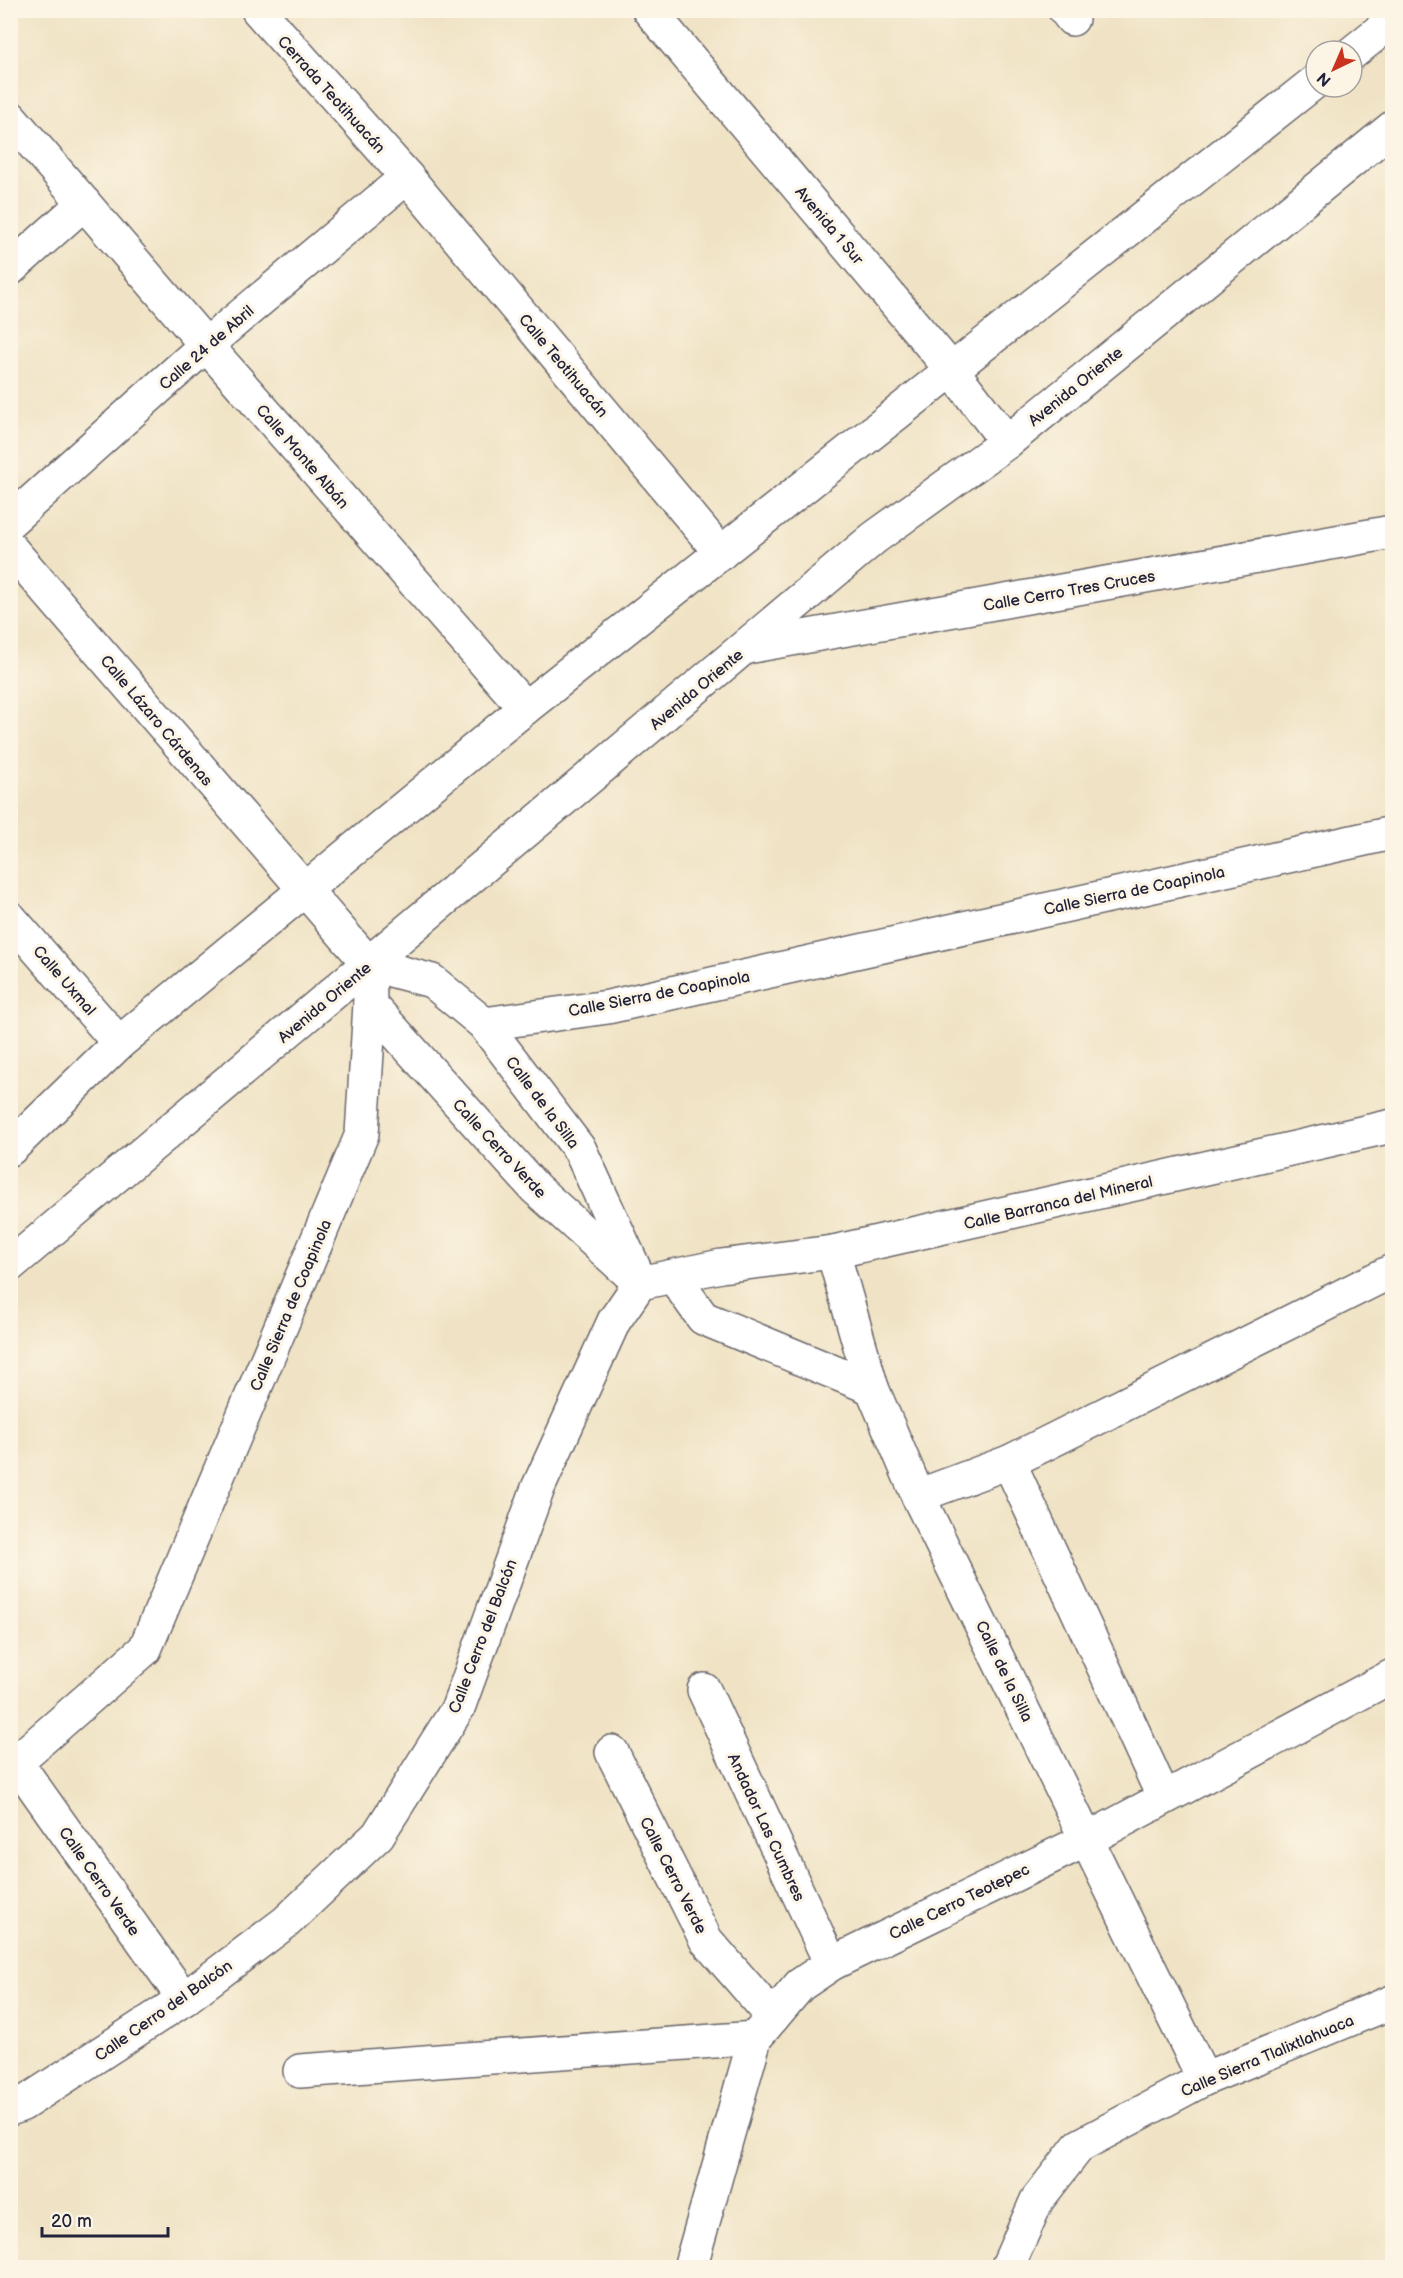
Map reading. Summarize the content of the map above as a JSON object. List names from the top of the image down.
{
  "streets": {
    "street": [
      "Cerrada Teotihuacán",
      "Avenida 1 Sur",
      "Calle 24 de Abril",
      "Calle Teotihuacán",
      "Avenida Oriente",
      "Calle Monte Albán",
      "Calle Cerro Tres Cruces",
      "Calle Lázaro Cárdenas",
      "Calle Sierra de Coapinola",
      "Calle Uxmal",
      "Calle de la Silla",
      "Calle Cerro Verde",
      "Calle Barranca del Mineral",
      "Calle Cerro del Balcón",
      "Andador Las Cumbres",
      "Calle Cerro Teotepec",
      "Calle Sierra Tlalixtlahuaca"
    ]
  },
  "crossings": [
    ["Cerrada Teotihuacán", "Calle 24 de Abril"],
    ["Cerrada Teotihuacán", "Calle Teotihuacán"],
    ["Avenida 1 Sur", "Avenida Oriente"],
    ["Calle 24 de Abril", "Calle Teotihuacán"],
    ["Calle 24 de Abril", "Calle Monte Albán"],
    ["Calle 24 de Abril", "Calle Lázaro Cárdenas"],
    ["Avenida Oriente", "Calle Cerro Tres Cruces"],
    ["Avenida Oriente", "Calle Lázaro Cárdenas"],
    ["Avenida Oriente", "Calle Sierra de Coapinola"],
    ["Calle Lázaro Cárdenas", "Calle Sierra de Coapinola"],
    ["Calle Sierra de Coapinola", "Calle de la Silla"],
    ["Calle Sierra de Coapinola", "Calle Cerro Verde"],
    ["Calle de la Silla", "Calle Cerro Verde"],
    ["Calle de la Silla", "Calle Barranca del Mineral"],
    ["Calle de la Silla", "Calle Cerro del Balcón"],
    ["Calle de la Silla", "Calle Cerro Teotepec"],
    ["Calle de la Silla", "Calle Sierra Tlalixtlahuaca"],
    ["Calle Cerro Verde", "Calle Cerro del Balcón"],
    ["Calle Cerro Verde", "Calle Cerro Teotepec"],
    ["Andador Las Cumbres", "Calle Cerro Teotepec"]
  ],
  "scale_bar": "20 m",
  "north": "bottom left"
}
